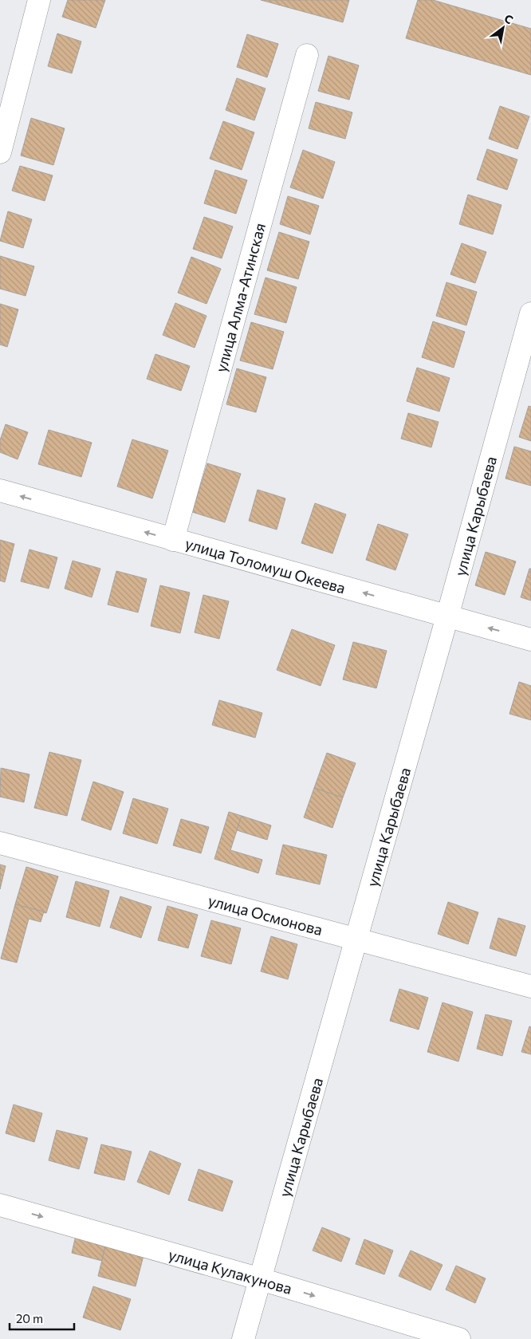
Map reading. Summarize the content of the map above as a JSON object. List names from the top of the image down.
{
  "streets": {
    "street": [
      "улица Алма-Атинская",
      "улица Карыбаева",
      "улица Толомуш Океева",
      "улица Осмонова",
      "улица Кулакунова"
    ]
  },
  "crossings": [
    ["улица Алма-Атинская", "улица Толомуш Океева"],
    ["улица Карыбаева", "улица Толомуш Океева"],
    ["улица Карыбаева", "улица Осмонова"],
    ["улица Карыбаева", "улица Кулакунова"]
  ],
  "one_way": ["улица Толомуш Океева", "улица Кулакунова"],
  "scale_bar": "20 m",
  "north": "top right"
}
